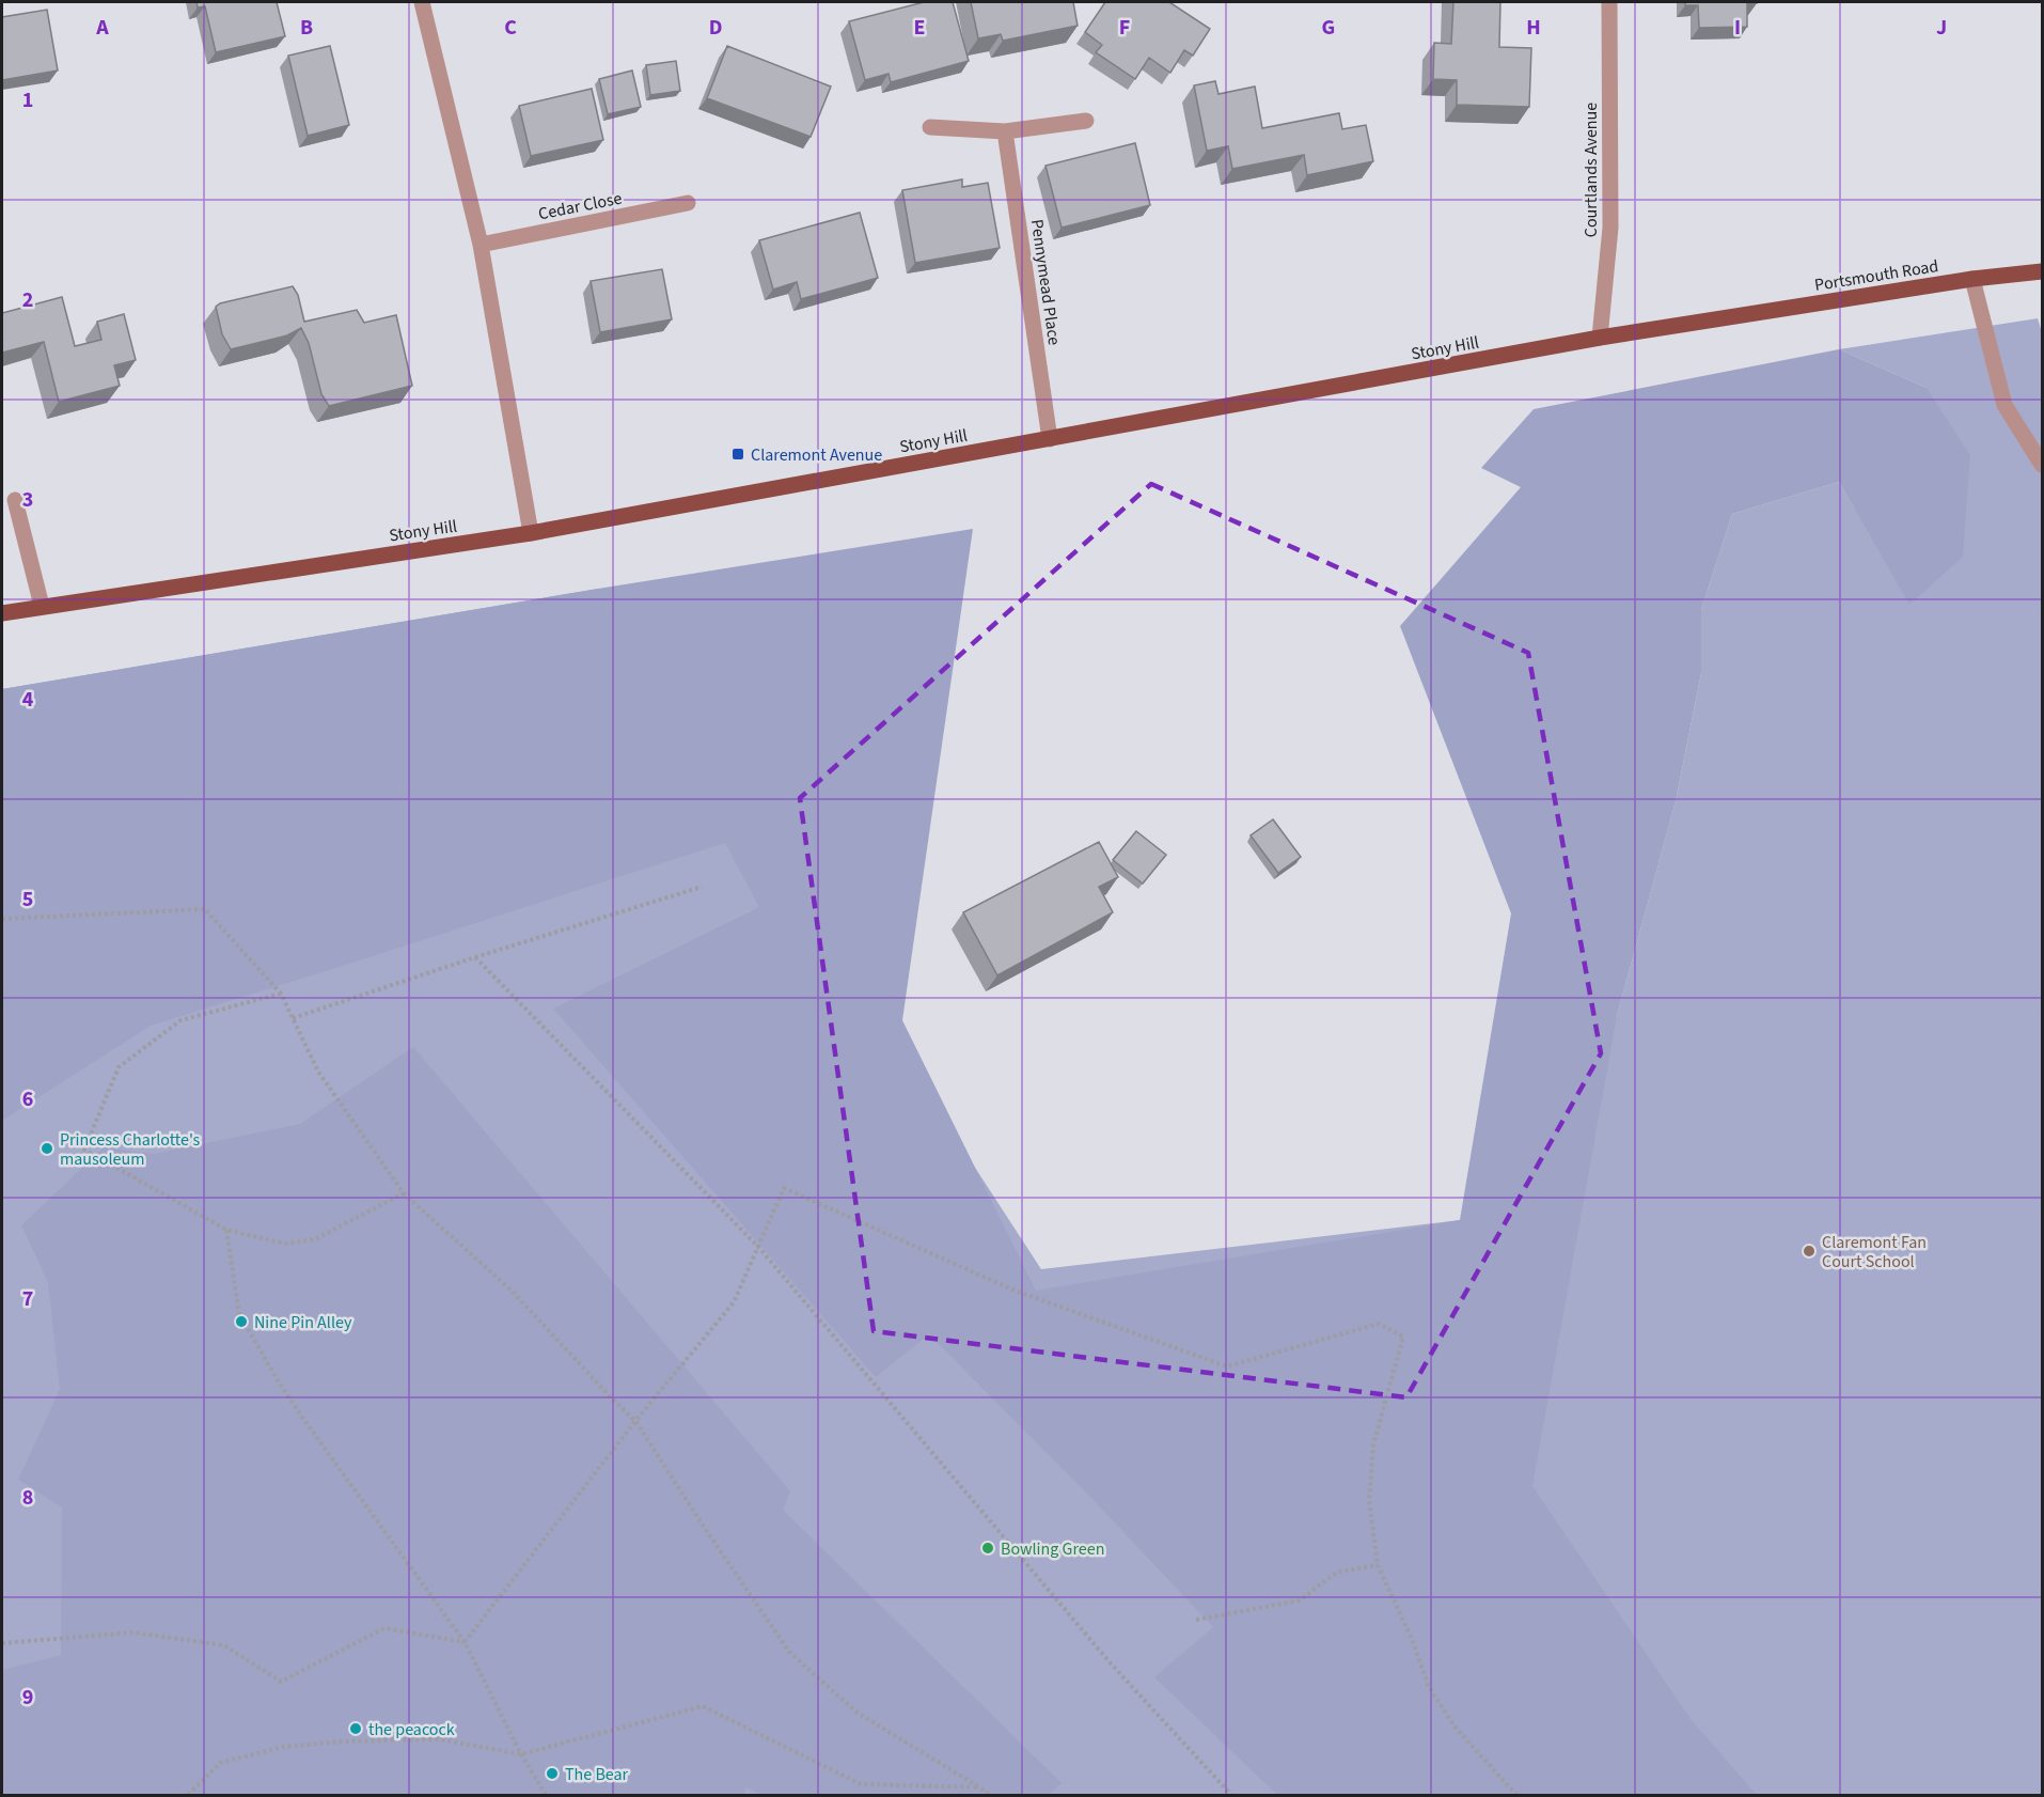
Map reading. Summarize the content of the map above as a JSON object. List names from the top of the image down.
{
  "streets": {
    "main road": ["Portsmouth Road", "Stony Hill"],
    "street": ["Courtlands Avenue", "Cedar Close", "Pennymead Place"]
  },
  "crossings": [
    ["Courtlands Avenue", "Stony Hill"],
    ["Portsmouth Road", "Stony Hill"],
    ["Pennymead Place", "Stony Hill"]
  ],
  "places": {
    "transit": ["Claremont Avenue"],
    "other": [
      "Princess Charlotte's mausoleum",
      "Claremont Fan Court School",
      "Nine Pin Alley",
      "Bowling Green",
      "the peacock",
      "The Bear"
    ]
  },
  "grid": {
    "columns": [
      "A",
      "B",
      "C",
      "D",
      "E",
      "F",
      "G",
      "H",
      "I",
      "J"
    ],
    "rows": [
      "1",
      "2",
      "3",
      "4",
      "5",
      "6",
      "7",
      "8",
      "9"
    ]
  }
}
